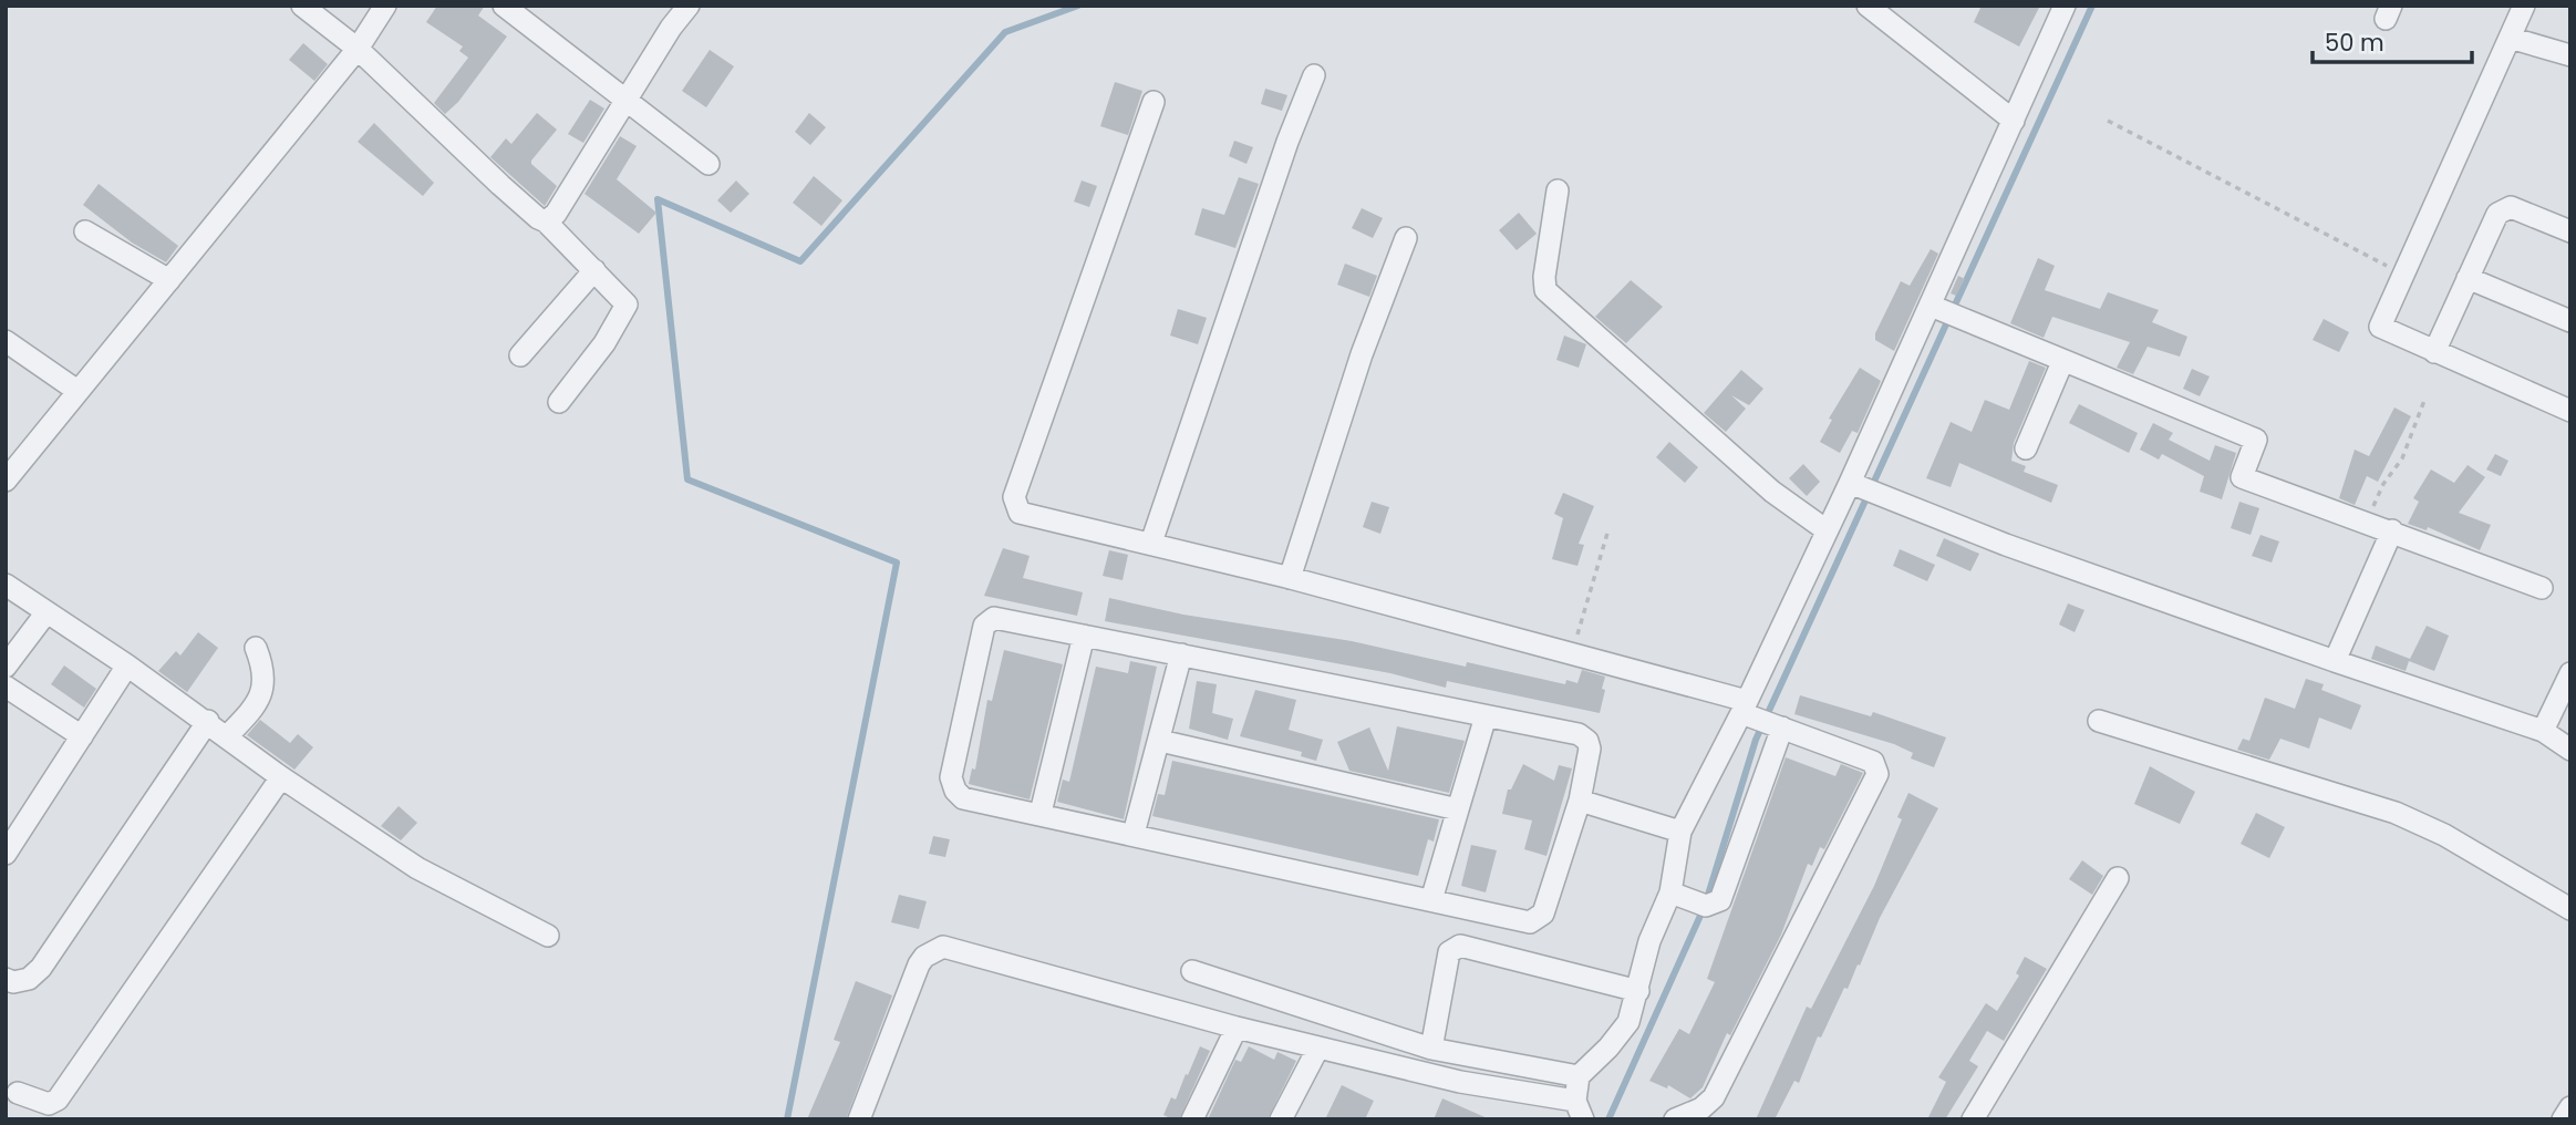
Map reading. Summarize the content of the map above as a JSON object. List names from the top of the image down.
{
  "scale_bar": "50 m"
}
